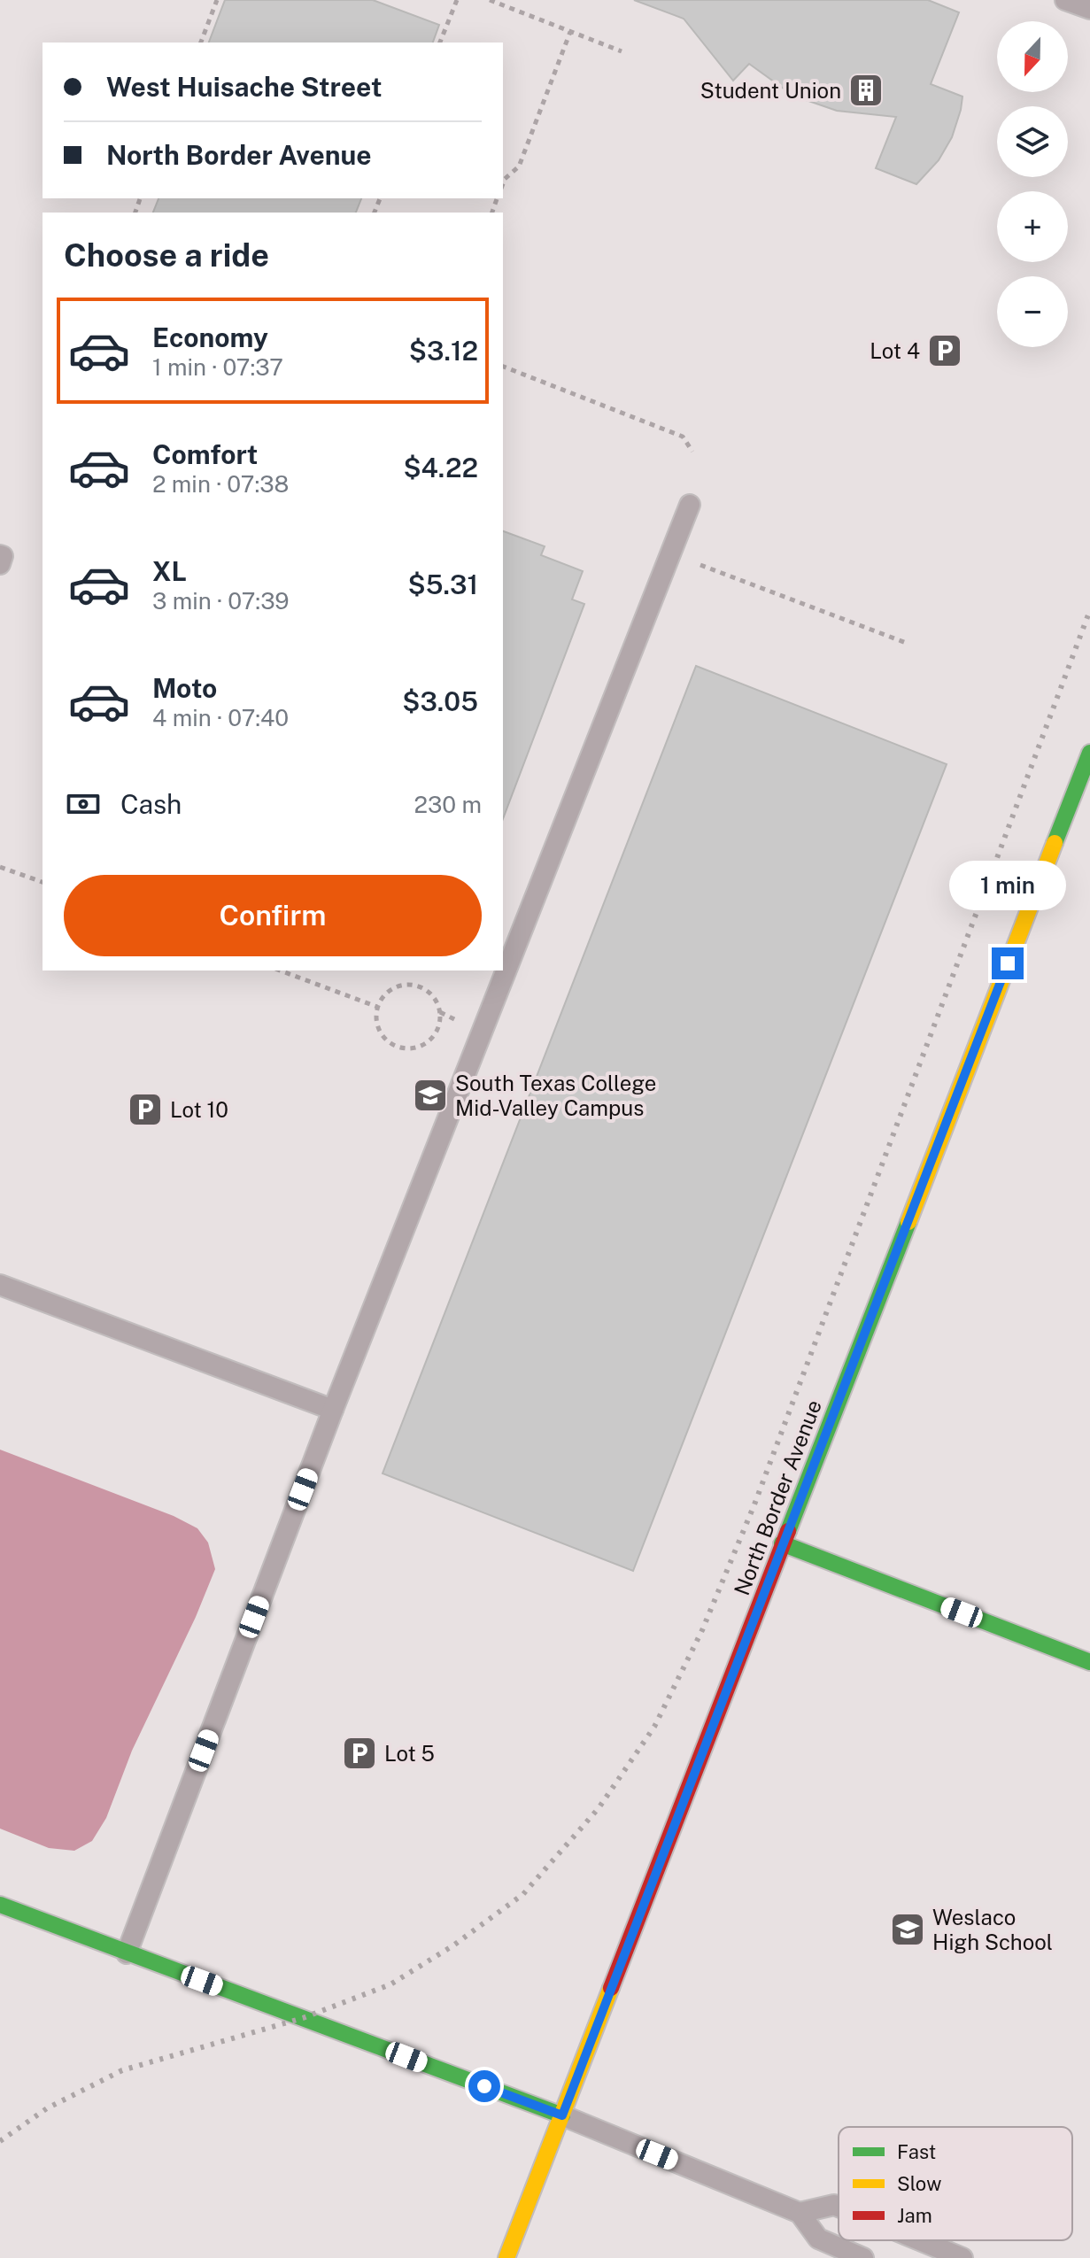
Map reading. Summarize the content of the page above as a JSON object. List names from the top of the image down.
{
  "streets": {
    "street": ["North Border Avenue"]
  },
  "places": {
    "building": ["Student Union"],
    "parking": ["Lot 4", "Lot 10", "Lot 5"],
    "school or university": ["South Texas College Mid-Valley Campus", "Weslaco High School"]
  },
  "legend": ["Fast", "Slow", "Jam"],
  "north": "bottom",
  "page": {
    "map_buttons": ["+", "−"],
    "banner": ["West Huisache Street", "North Border Avenue"],
    "heading": "Choose a ride",
    "list": [
      {
        "name": "Economy",
        "note": "1 min · 07:37",
        "value": "$3.12"
      },
      {
        "name": "Comfort",
        "note": "2 min · 07:38",
        "value": "$4.22"
      },
      {
        "name": "XL",
        "note": "3 min · 07:39",
        "value": "$5.31"
      },
      {
        "name": "Moto",
        "note": "4 min · 07:40",
        "value": "$3.05"
      }
    ],
    "pay": ["Cash", "230 m"],
    "bubble": "1 min",
    "buttons": "Confirm"
  }
}
